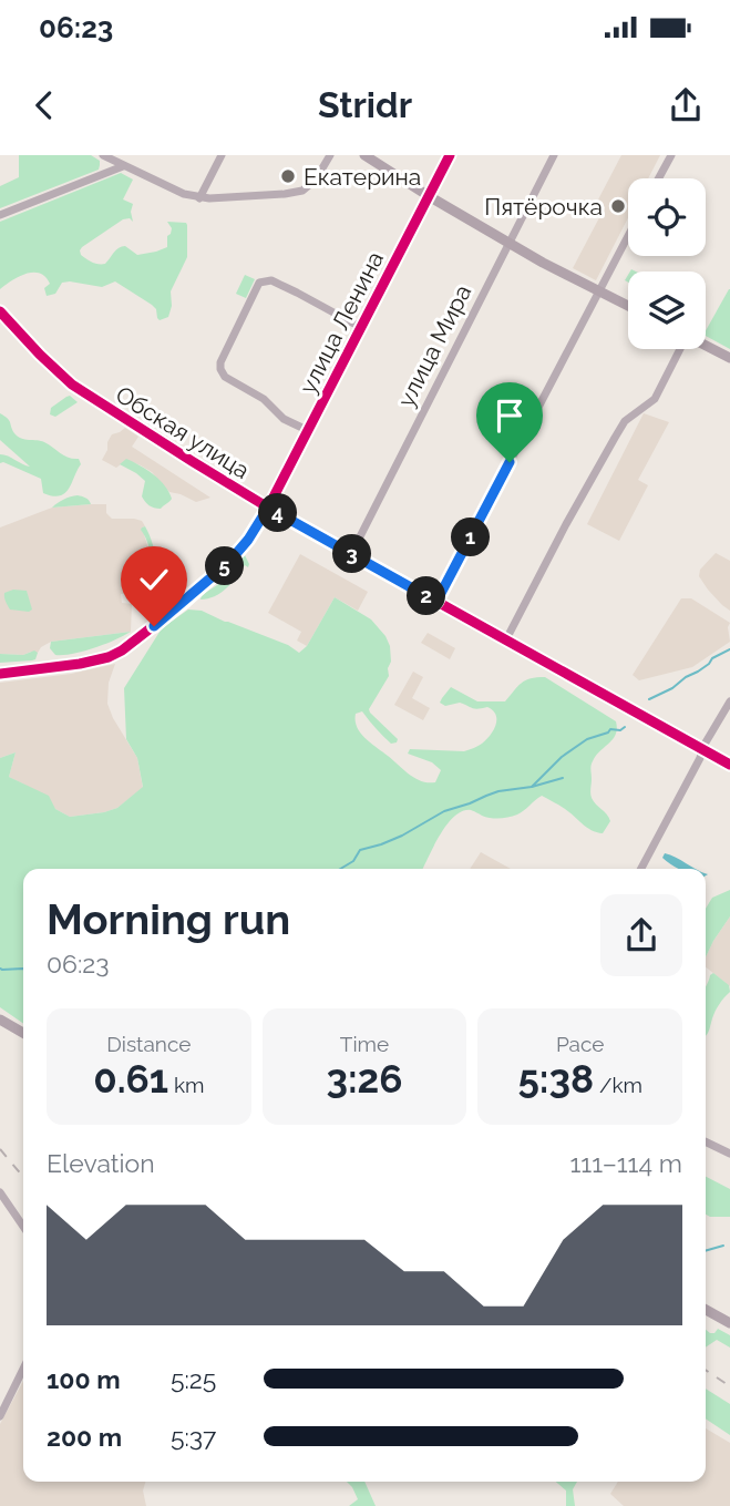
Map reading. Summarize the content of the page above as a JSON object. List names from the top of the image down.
{
  "streets": {
    "street": ["улица Ленина", "улица Мира", "Обская улица"]
  },
  "crossings": [
    ["улица Ленина", "Обская улица"],
    ["улица Мира", "Обская улица"]
  ],
  "places": ["Екатерина", "Пятёрочка"],
  "page": {
    "status": "06:23",
    "header": "Stridr",
    "pins": [
      "4",
      "1",
      "3",
      "5",
      "2"
    ],
    "heading": ["Morning run", "06:23"],
    "stats": [
      ["Distance", "0.61 km"],
      ["Time", "3:26"],
      ["Pace", "5:38 /km"]
    ],
    "chart": ["Elevation", "111–114 m"],
    "list": [
      {
        "name": "100 m",
        "note": "5:25"
      },
      {
        "name": "200 m",
        "note": "5:37"
      }
    ]
  }
}
